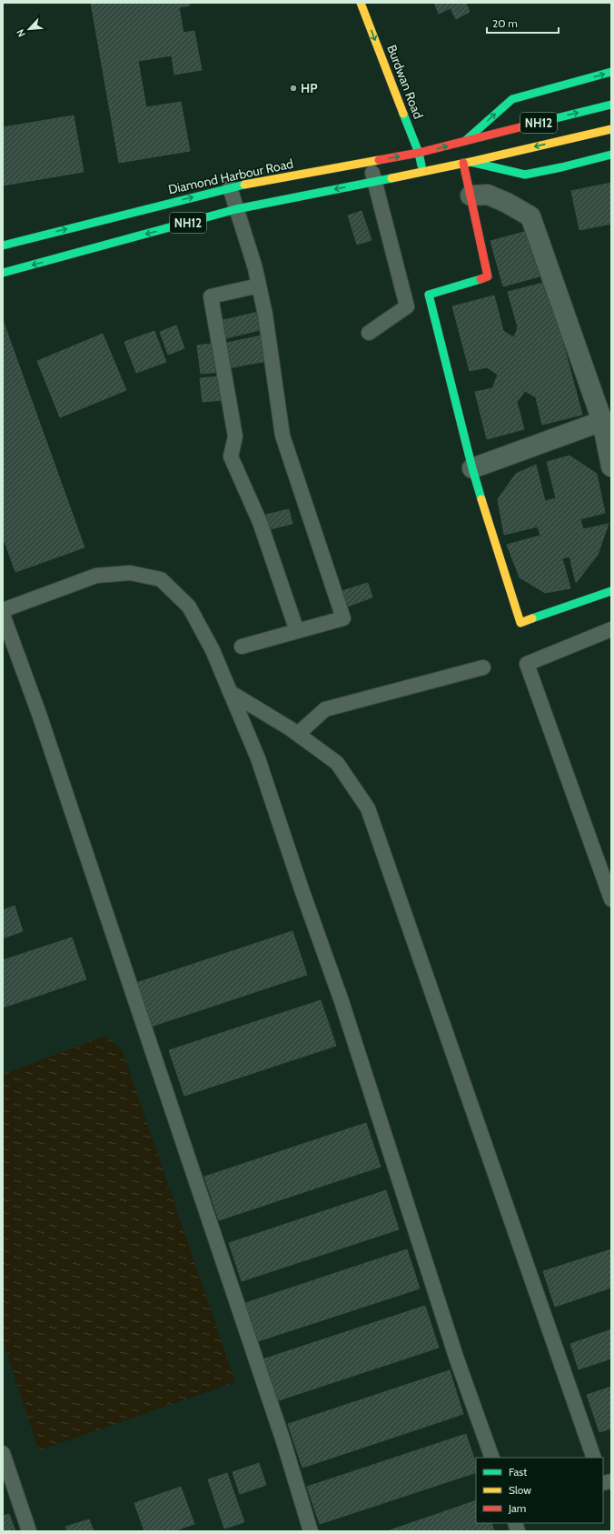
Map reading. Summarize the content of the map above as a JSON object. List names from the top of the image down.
{
  "streets": {
    "main road": ["Burdwan Road", "NH12", "Diamond Harbour Road"]
  },
  "crossings": [
    ["Burdwan Road", "NH12"],
    ["Burdwan Road", "Diamond Harbour Road"],
    ["NH12", "Diamond Harbour Road"]
  ],
  "one_way": ["Burdwan Road"],
  "places": ["HP"],
  "legend": ["Fast", "Slow", "Jam"],
  "scale_bar": "20 m",
  "north": "bottom left"
}
